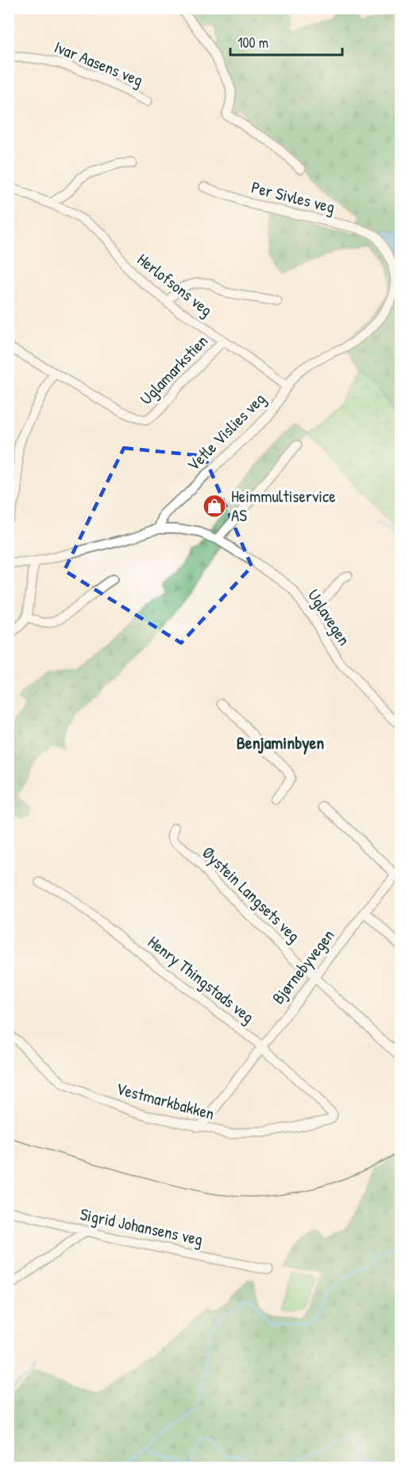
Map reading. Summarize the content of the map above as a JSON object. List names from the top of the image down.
{
  "streets": {
    "street": [
      "Ivar Aasens veg",
      "Per Sivles veg",
      "Herlofsons veg",
      "Uglamarkstien",
      "Vetle Vislies veg",
      "Uglavegen",
      "Øystein Langsets veg",
      "Bjørnebyvegen",
      "Henry Thingstads veg",
      "Vestmarkbakken",
      "Sigrid Johansens veg"
    ]
  },
  "crossings": [
    ["Per Sivles veg", "Vetle Vislies veg"],
    ["Herlofsons veg", "Uglamarkstien"],
    ["Herlofsons veg", "Vetle Vislies veg"],
    ["Vetle Vislies veg", "Uglavegen"],
    ["Øystein Langsets veg", "Bjørnebyvegen"],
    ["Bjørnebyvegen", "Henry Thingstads veg"],
    ["Bjørnebyvegen", "Vestmarkbakken"],
    ["Henry Thingstads veg", "Vestmarkbakken"]
  ],
  "districts": ["Benjaminbyen"],
  "places": {
    "shop": ["Heimmultiservice AS"]
  },
  "scale_bar": "100 m"
}
